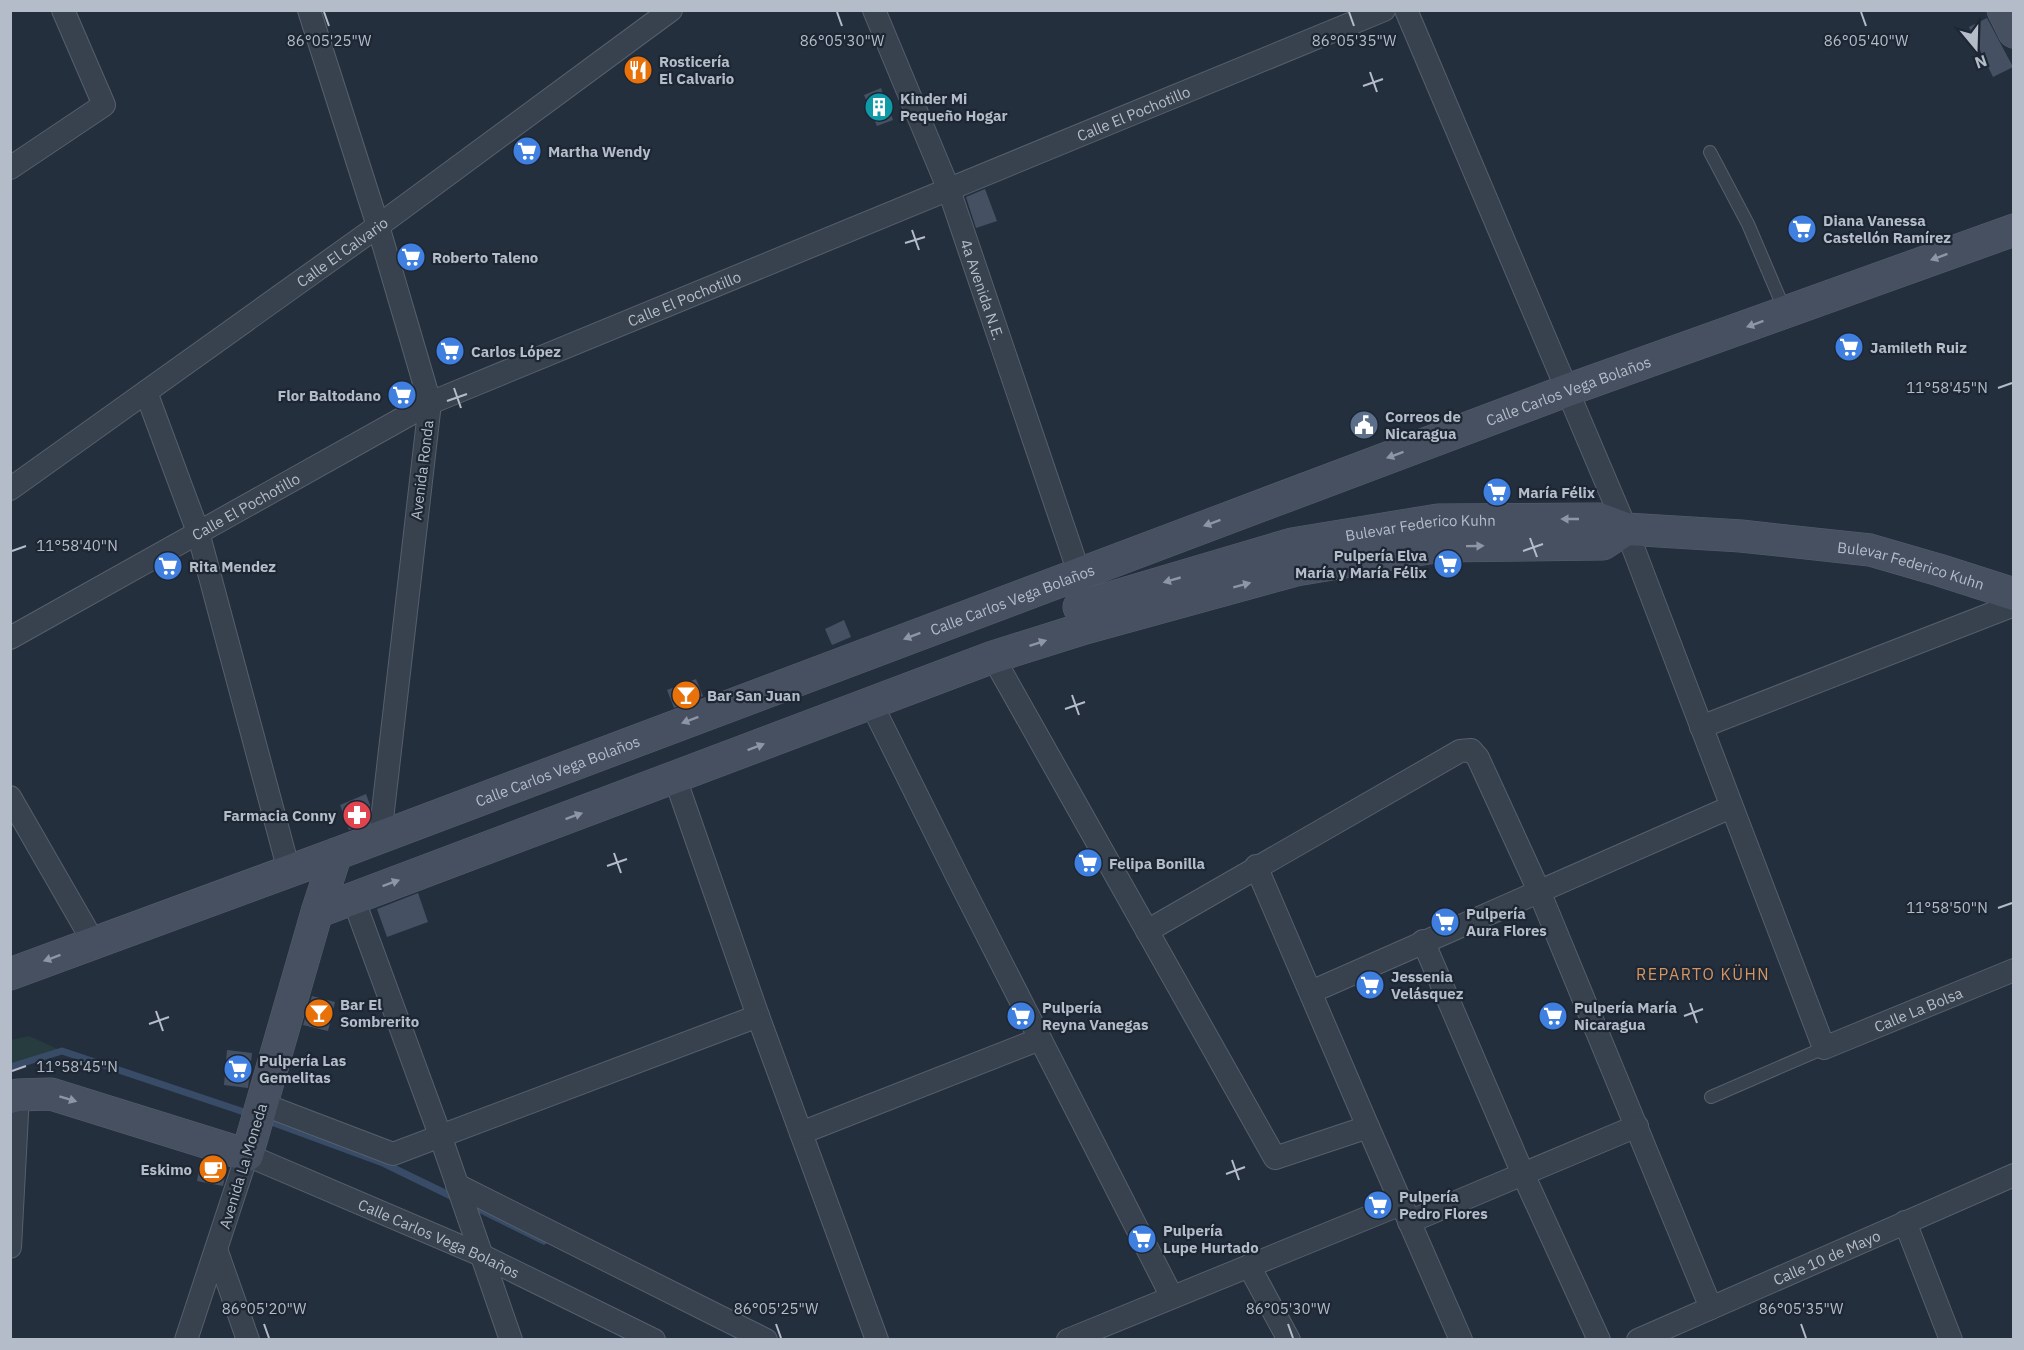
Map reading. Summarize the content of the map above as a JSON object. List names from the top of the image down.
{
  "streets": {
    "street": [
      "Calle El Pochotillo",
      "Calle El Calvario",
      "4a Avenida N.E.",
      "Calle Carlos Vega Bolaños",
      "Avenida Ronda",
      "Bulevar Federico Kuhn",
      "Calle La Bolsa",
      "Avenida La Moneda",
      "Calle 10 de Mayo"
    ]
  },
  "crossings": [
    ["Calle El Pochotillo", "4a Avenida N.E."],
    ["Calle El Pochotillo", "Avenida Ronda"],
    ["Calle El Calvario", "Avenida Ronda"],
    ["4a Avenida N.E.", "Calle Carlos Vega Bolaños"],
    ["Calle Carlos Vega Bolaños", "Avenida Ronda"],
    ["Calle Carlos Vega Bolaños", "Avenida La Moneda"]
  ],
  "districts": ["REPARTO KÜHN"],
  "places": {
    "restaurant": ["Rosticería El Calvario"],
    "building": ["Kinder Mi Pequeño Hogar"],
    "supermarket": [
      "Martha Wendy",
      "Diana Vanessa Castellón Ramírez",
      "Roberto Taleno",
      "Jamileth Ruiz",
      "Carlos López",
      "Flor Baltodano",
      "María Félix",
      "Pulpería Elva María y María Félix",
      "Rita Mendez",
      "Felipa Bonilla",
      "Pulpería Aura Flores",
      "Jessenia Velásquez",
      "Pulpería Reyna Vanegas",
      "Pulpería María Nicaragua",
      "Pulpería Las Gemelitas",
      "Pulpería Pedro Flores",
      "Pulpería Lupe Hurtado"
    ],
    "public building": ["Correos de Nicaragua"],
    "bar": ["Bar San Juan", "Bar El Sombrerito"],
    "pharmacy": ["Farmacia Conny"],
    "cafe": ["Eskimo"]
  },
  "north": "bottom",
  "coordinates": [
    "86°05'40\"W",
    "86°05'25\"W",
    "86°05'30\"W",
    "86°05'35\"W",
    "11°58'45\"N",
    "11°58'40\"N",
    "11°58'50\"N",
    "86°05'20\"W"
  ]
}
